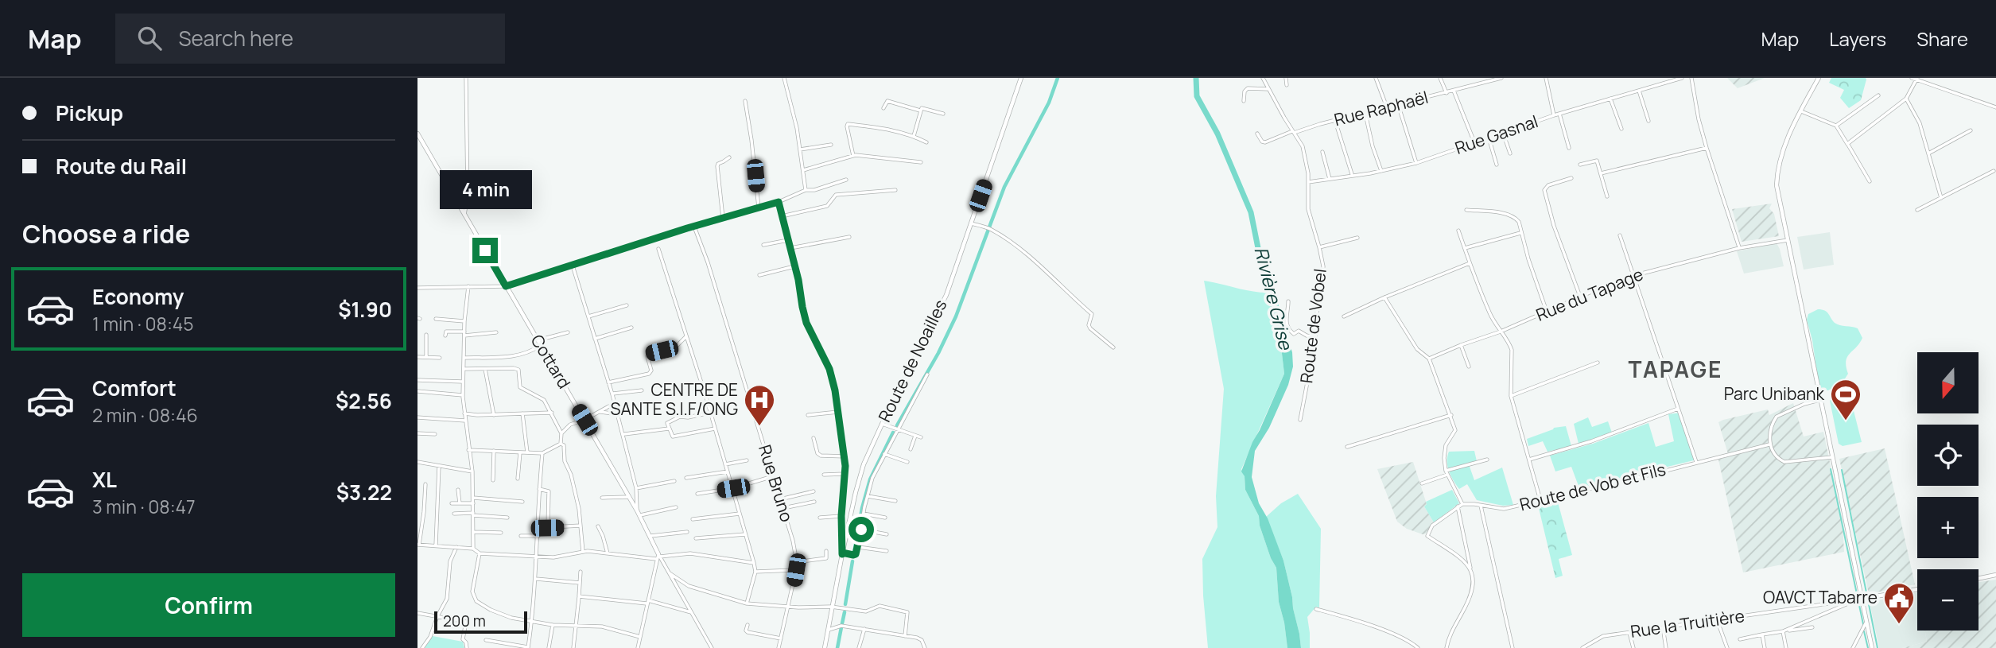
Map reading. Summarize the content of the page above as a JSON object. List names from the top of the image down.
{
  "streets": {
    "street": [
      "Rue Raphaël",
      "Rue Gasnal",
      "Rue du Tapage",
      "Route de Vobel",
      "Route de Noailles",
      "Cottard",
      "Rue Bruno",
      "Route de Vob et Fils",
      "Rue la Truitière"
    ]
  },
  "crossings": [
    ["Rue Raphaël", "Route de Vobel"],
    ["Rue Gasnal", "Route de Vobel"]
  ],
  "districts": ["TAPAGE"],
  "water": ["Rivière Grise"],
  "places": {
    "sports": ["Parc Unibank"],
    "hospital": ["CENTRE DE SANTE S.I.F/ONG"],
    "public building": ["OAVCT Tabarre"]
  },
  "scale_bar": "200 m",
  "north": "bottom",
  "page": {
    "header": "Map",
    "search": "Search here",
    "nav": ["Map", "Layers", "Share"],
    "banner": ["Pickup", "Route du Rail"],
    "bubble": "4 min",
    "heading": "Choose a ride",
    "list": [
      {
        "name": "Economy",
        "note": "1 min · 08:45",
        "value": "$1.90"
      },
      {
        "name": "Comfort",
        "note": "2 min · 08:46",
        "value": "$2.56"
      },
      {
        "name": "XL",
        "note": "3 min · 08:47",
        "value": "$3.22"
      }
    ],
    "map_buttons": ["+", "−"],
    "buttons": "Confirm",
    "scale": "200 m"
  }
}
